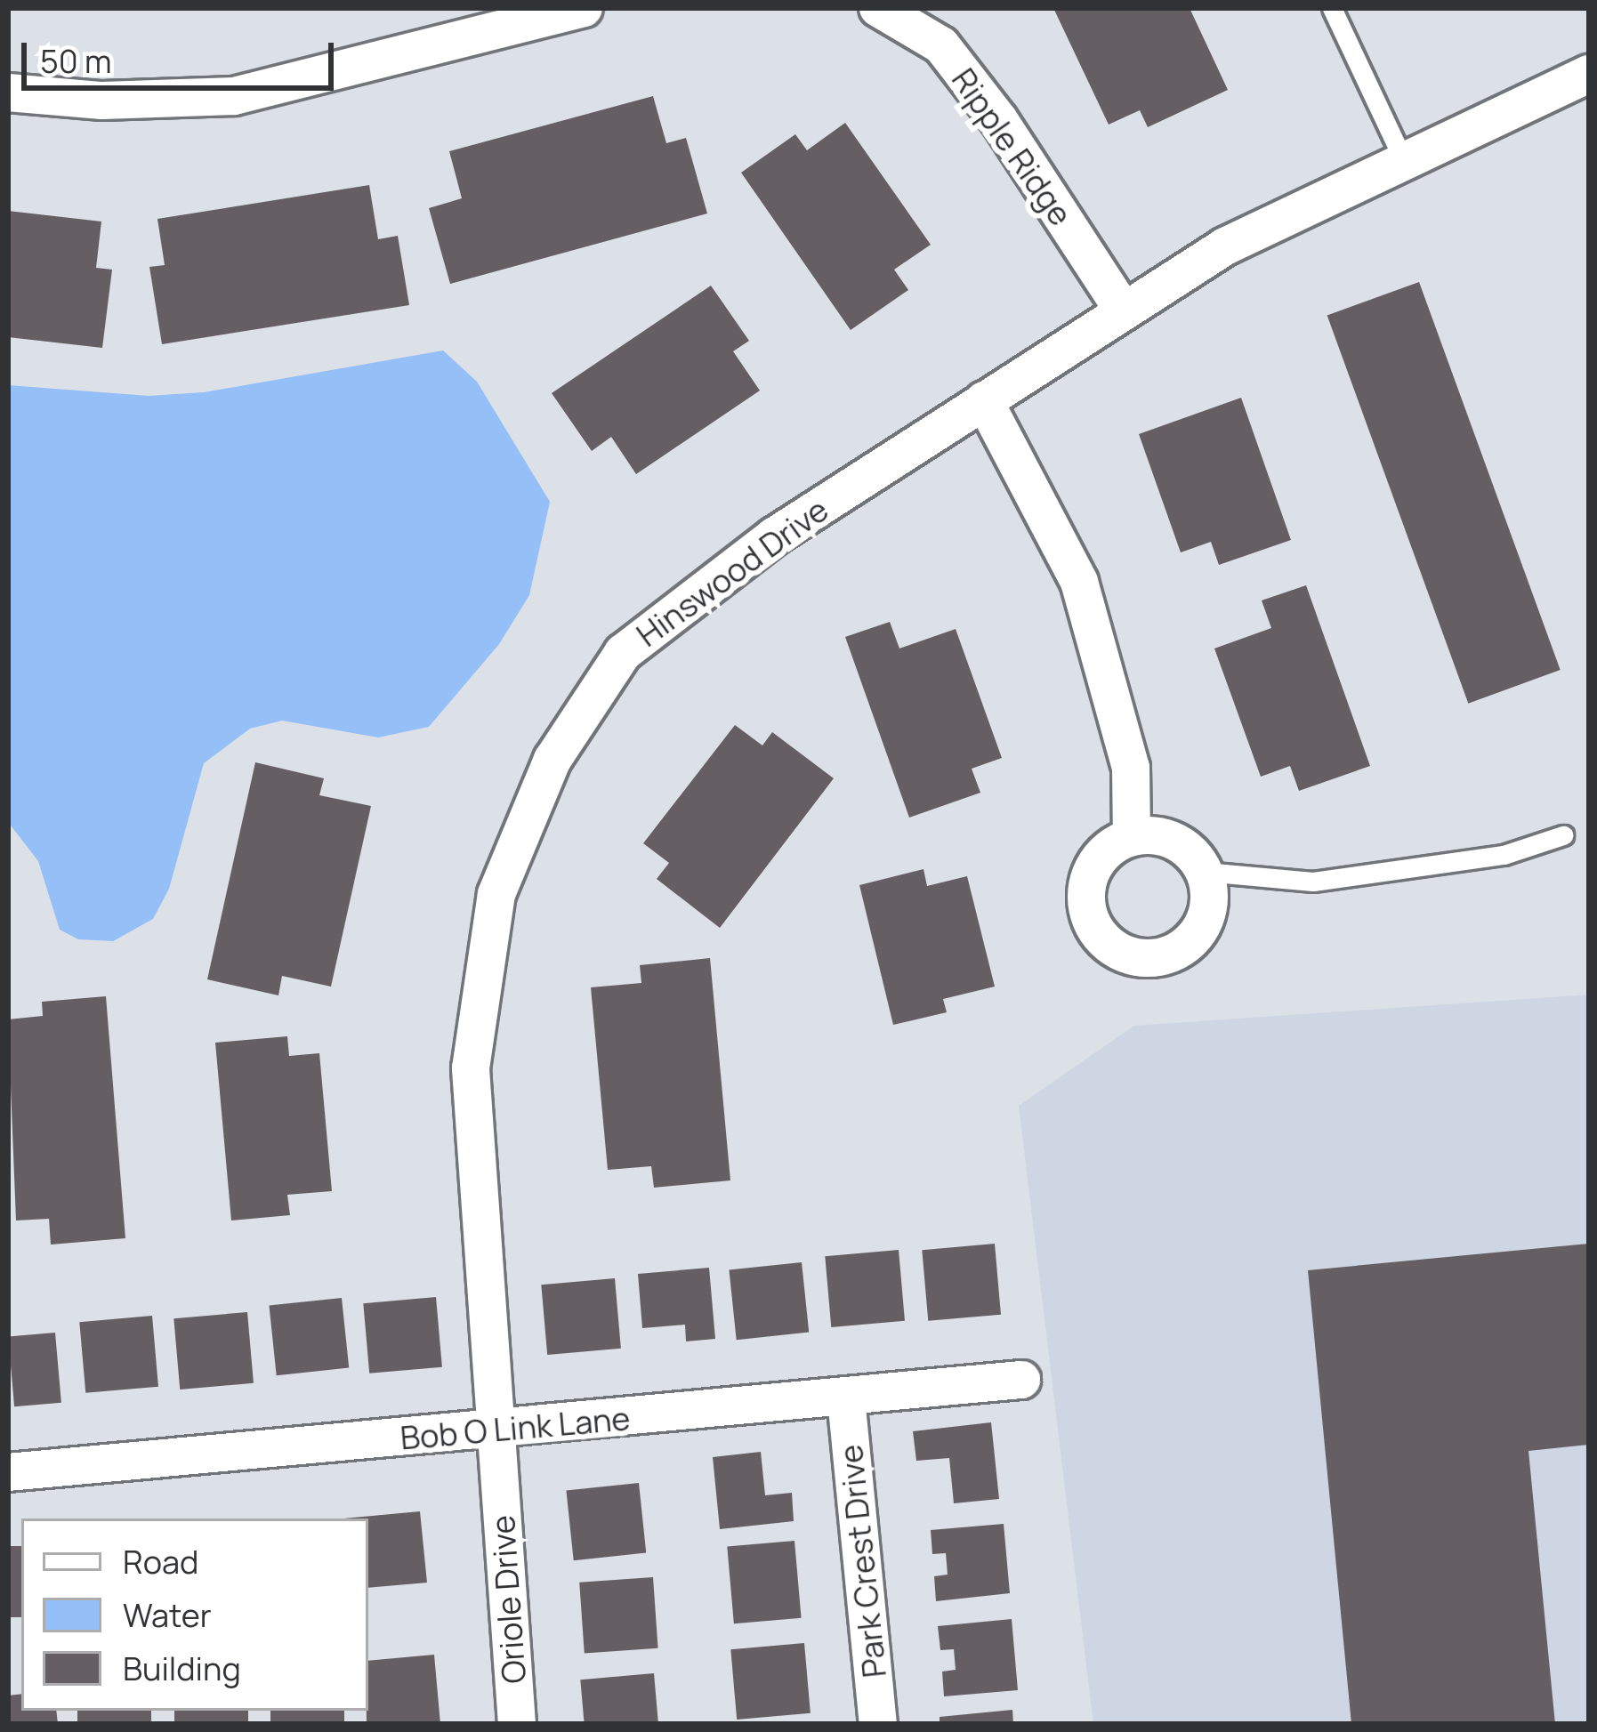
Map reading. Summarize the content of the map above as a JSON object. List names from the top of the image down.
{
  "streets": {
    "street": [
      "Ripple Ridge",
      "Hinswood Drive",
      "Bob O Link Lane",
      "Park Crest Drive",
      "Oriole Drive"
    ]
  },
  "crossings": [
    ["Ripple Ridge", "Hinswood Drive"],
    ["Hinswood Drive", "Bob O Link Lane"],
    ["Hinswood Drive", "Oriole Drive"],
    ["Bob O Link Lane", "Park Crest Drive"]
  ],
  "legend": ["Road", "Water", "Building"],
  "scale_bar": "50 m"
}
